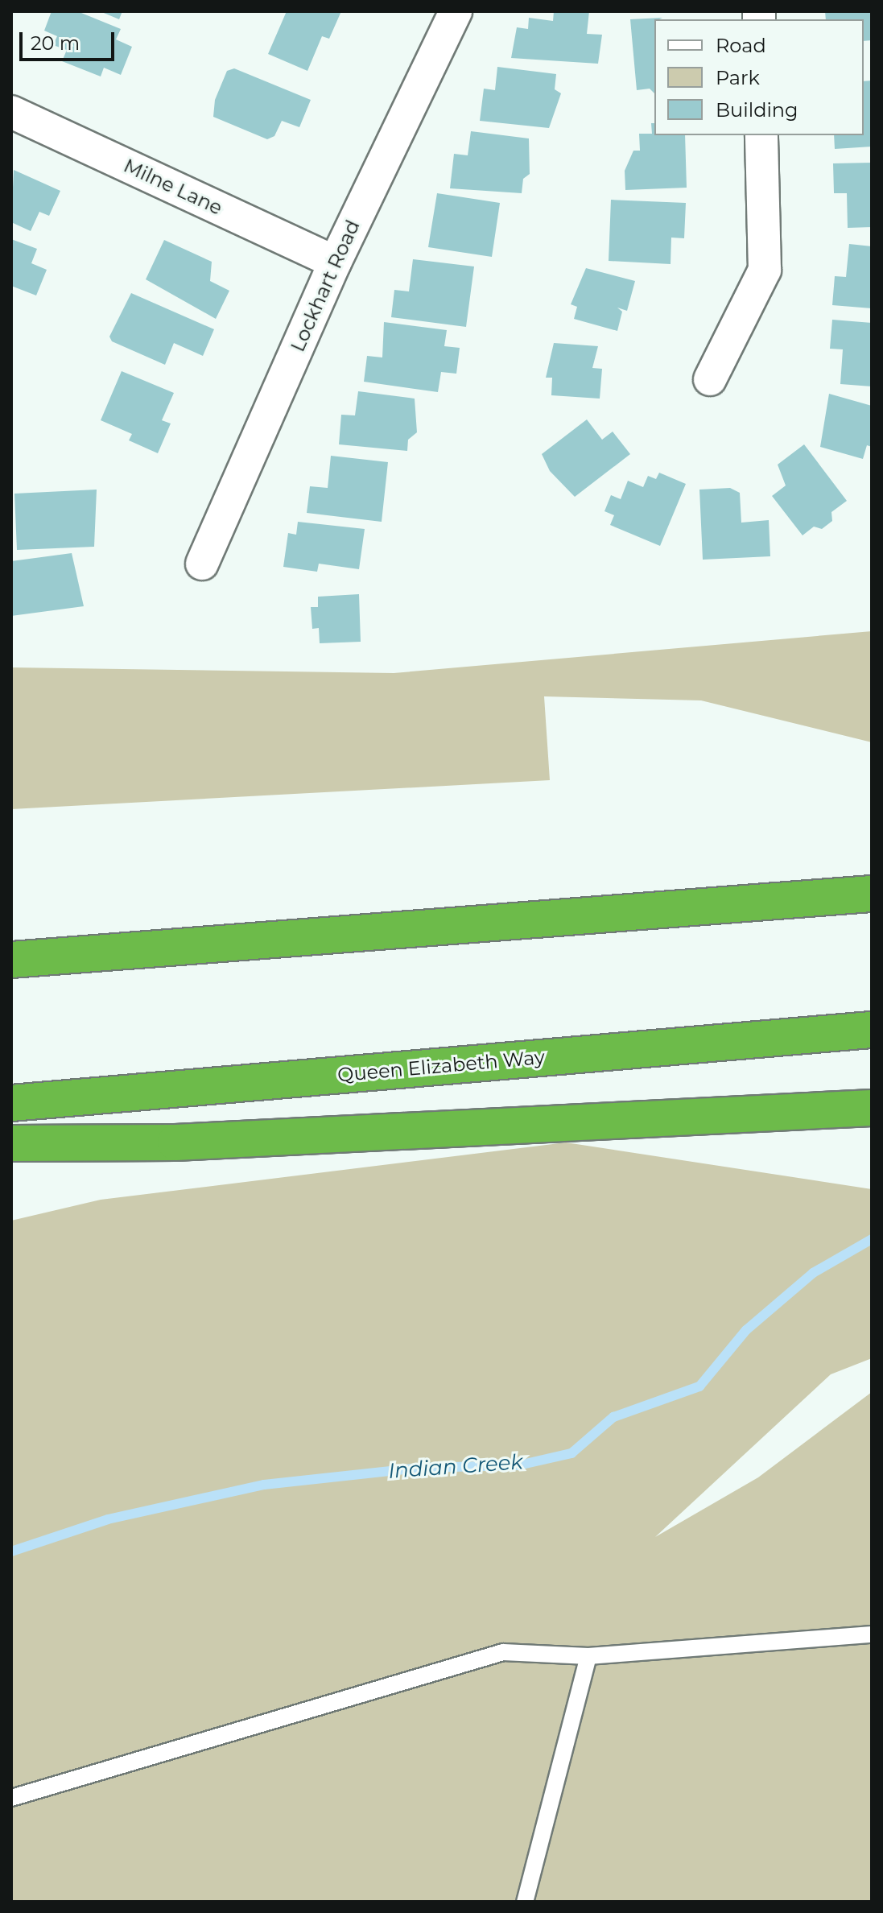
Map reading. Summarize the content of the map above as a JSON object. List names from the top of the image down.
{
  "streets": {
    "highway": ["Queen Elizabeth Way"],
    "street": ["Milne Lane", "Lockhart Road"]
  },
  "crossings": [
    ["Milne Lane", "Lockhart Road"]
  ],
  "water": ["Indian Creek"],
  "legend": ["Road", "Park", "Building"],
  "scale_bar": "20 m"
}
